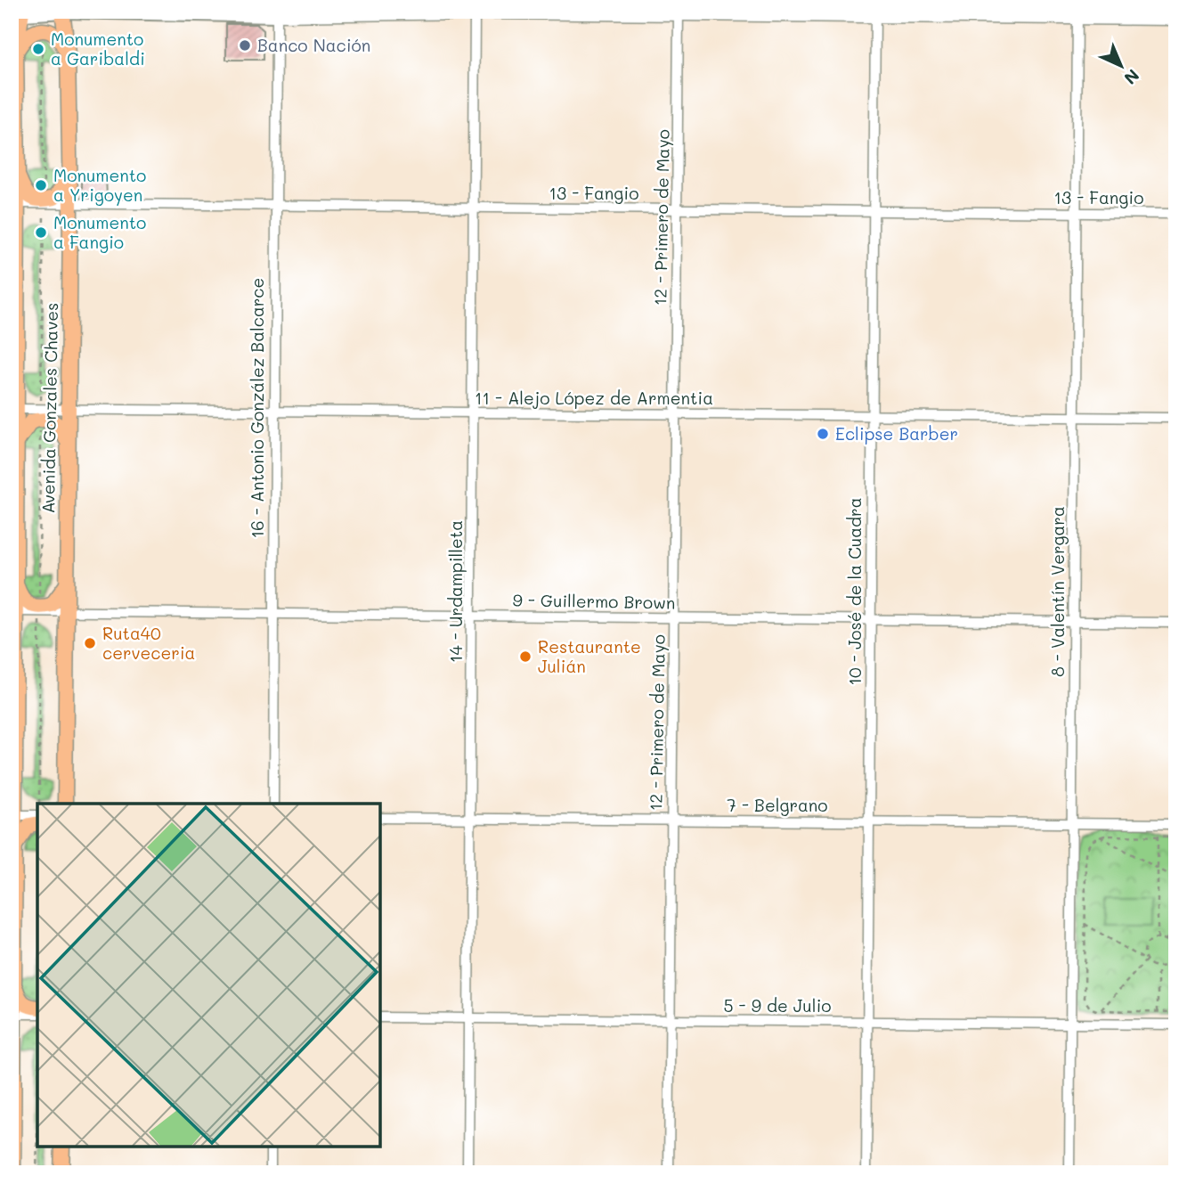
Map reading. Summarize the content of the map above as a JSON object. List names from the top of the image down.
{
  "streets": {
    "main road": ["Avenida Gonzales Chaves"],
    "street": [
      "13 - Fangio",
      "12 - Primero de Mayo",
      "11 - Alejo López de Armentia",
      "16 - Antonio González Balcarce",
      "14 - Urdampilleta",
      "10 - José de la Cuadra",
      "8 - Valentín Vergara",
      "9 - Guillermo Brown",
      "7 - Belgrano",
      "5 - 9 de Julio"
    ]
  },
  "crossings": [
    ["13 - Fangio", "12 - Primero de Mayo"],
    ["13 - Fangio", "Avenida Gonzales Chaves"],
    ["13 - Fangio", "16 - Antonio González Balcarce"],
    ["13 - Fangio", "14 - Urdampilleta"],
    ["13 - Fangio", "10 - José de la Cuadra"],
    ["13 - Fangio", "8 - Valentín Vergara"],
    ["12 - Primero de Mayo", "11 - Alejo López de Armentia"],
    ["12 - Primero de Mayo", "9 - Guillermo Brown"],
    ["12 - Primero de Mayo", "7 - Belgrano"],
    ["12 - Primero de Mayo", "5 - 9 de Julio"],
    ["11 - Alejo López de Armentia", "Avenida Gonzales Chaves"],
    ["11 - Alejo López de Armentia", "16 - Antonio González Balcarce"],
    ["11 - Alejo López de Armentia", "14 - Urdampilleta"],
    ["11 - Alejo López de Armentia", "10 - José de la Cuadra"],
    ["11 - Alejo López de Armentia", "8 - Valentín Vergara"],
    ["Avenida Gonzales Chaves", "9 - Guillermo Brown"],
    ["16 - Antonio González Balcarce", "9 - Guillermo Brown"],
    ["14 - Urdampilleta", "9 - Guillermo Brown"],
    ["14 - Urdampilleta", "7 - Belgrano"],
    ["14 - Urdampilleta", "5 - 9 de Julio"],
    ["10 - José de la Cuadra", "9 - Guillermo Brown"],
    ["10 - José de la Cuadra", "7 - Belgrano"],
    ["10 - José de la Cuadra", "5 - 9 de Julio"],
    ["8 - Valentín Vergara", "9 - Guillermo Brown"],
    ["8 - Valentín Vergara", "7 - Belgrano"],
    ["8 - Valentín Vergara", "5 - 9 de Julio"]
  ],
  "places": [
    "Banco Nación",
    "Monumento a Garibaldi",
    "Monumento a Yrigoyen",
    "Monumento a Fangio",
    "Eclipse Barber",
    "Ruta40 cerveceria",
    "Restaurante Julián"
  ],
  "north": "bottom right"
}
